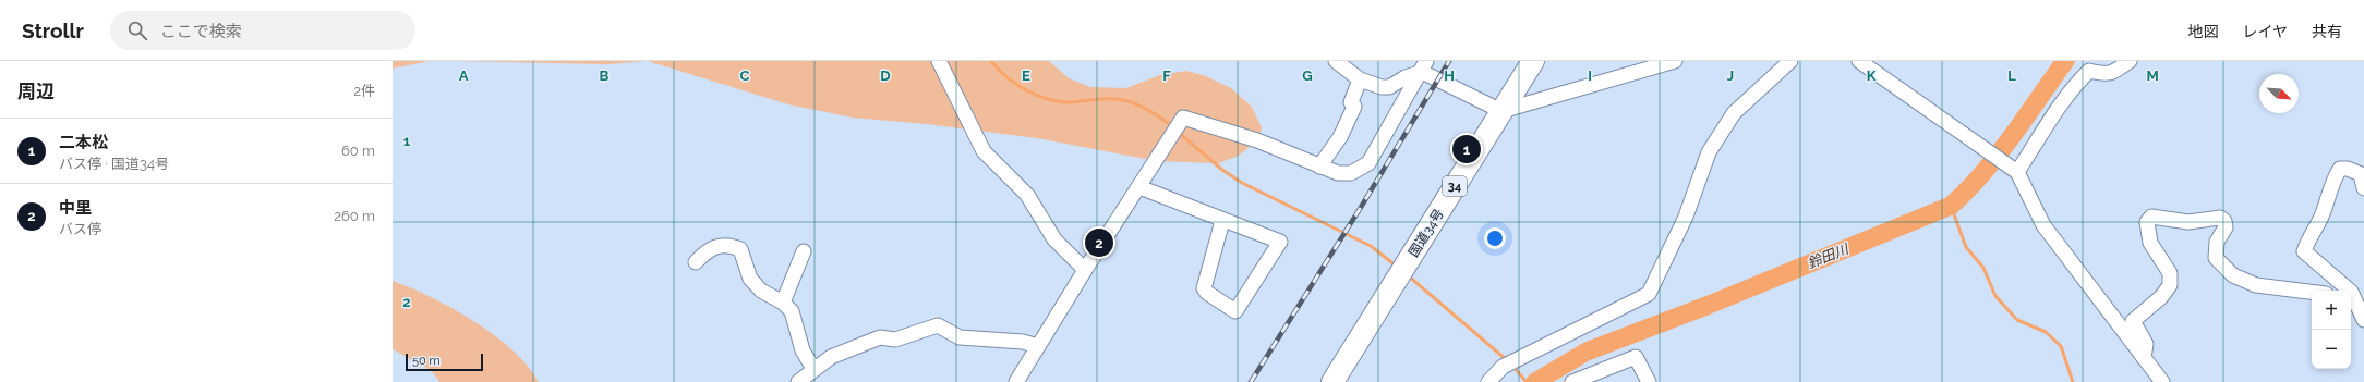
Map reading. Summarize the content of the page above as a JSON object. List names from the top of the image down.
{
  "streets": {
    "highway": ["34", "国道34号"]
  },
  "water": ["鈴田川"],
  "scale_bar": "50 m",
  "north": "bottom right",
  "page": {
    "header": "Strollr",
    "search": "ここで検索",
    "nav": ["地図", "レイヤ", "共有"],
    "heading": ["周辺", "2件"],
    "list": [
      {
        "mark": "1",
        "name": "二本松",
        "note": "バス停 · 国道34号",
        "value": "60 m"
      },
      {
        "mark": "2",
        "name": "中里",
        "note": "バス停",
        "value": "260 m"
      }
    ],
    "pins": ["1", "2"],
    "map_buttons": ["+", "−"],
    "scale": "50 m"
  },
  "grid": {
    "columns": [
      "A",
      "B",
      "C",
      "D",
      "E",
      "F",
      "G",
      "H",
      "I",
      "J",
      "K",
      "L",
      "M"
    ],
    "rows": ["1", "2"]
  }
}
